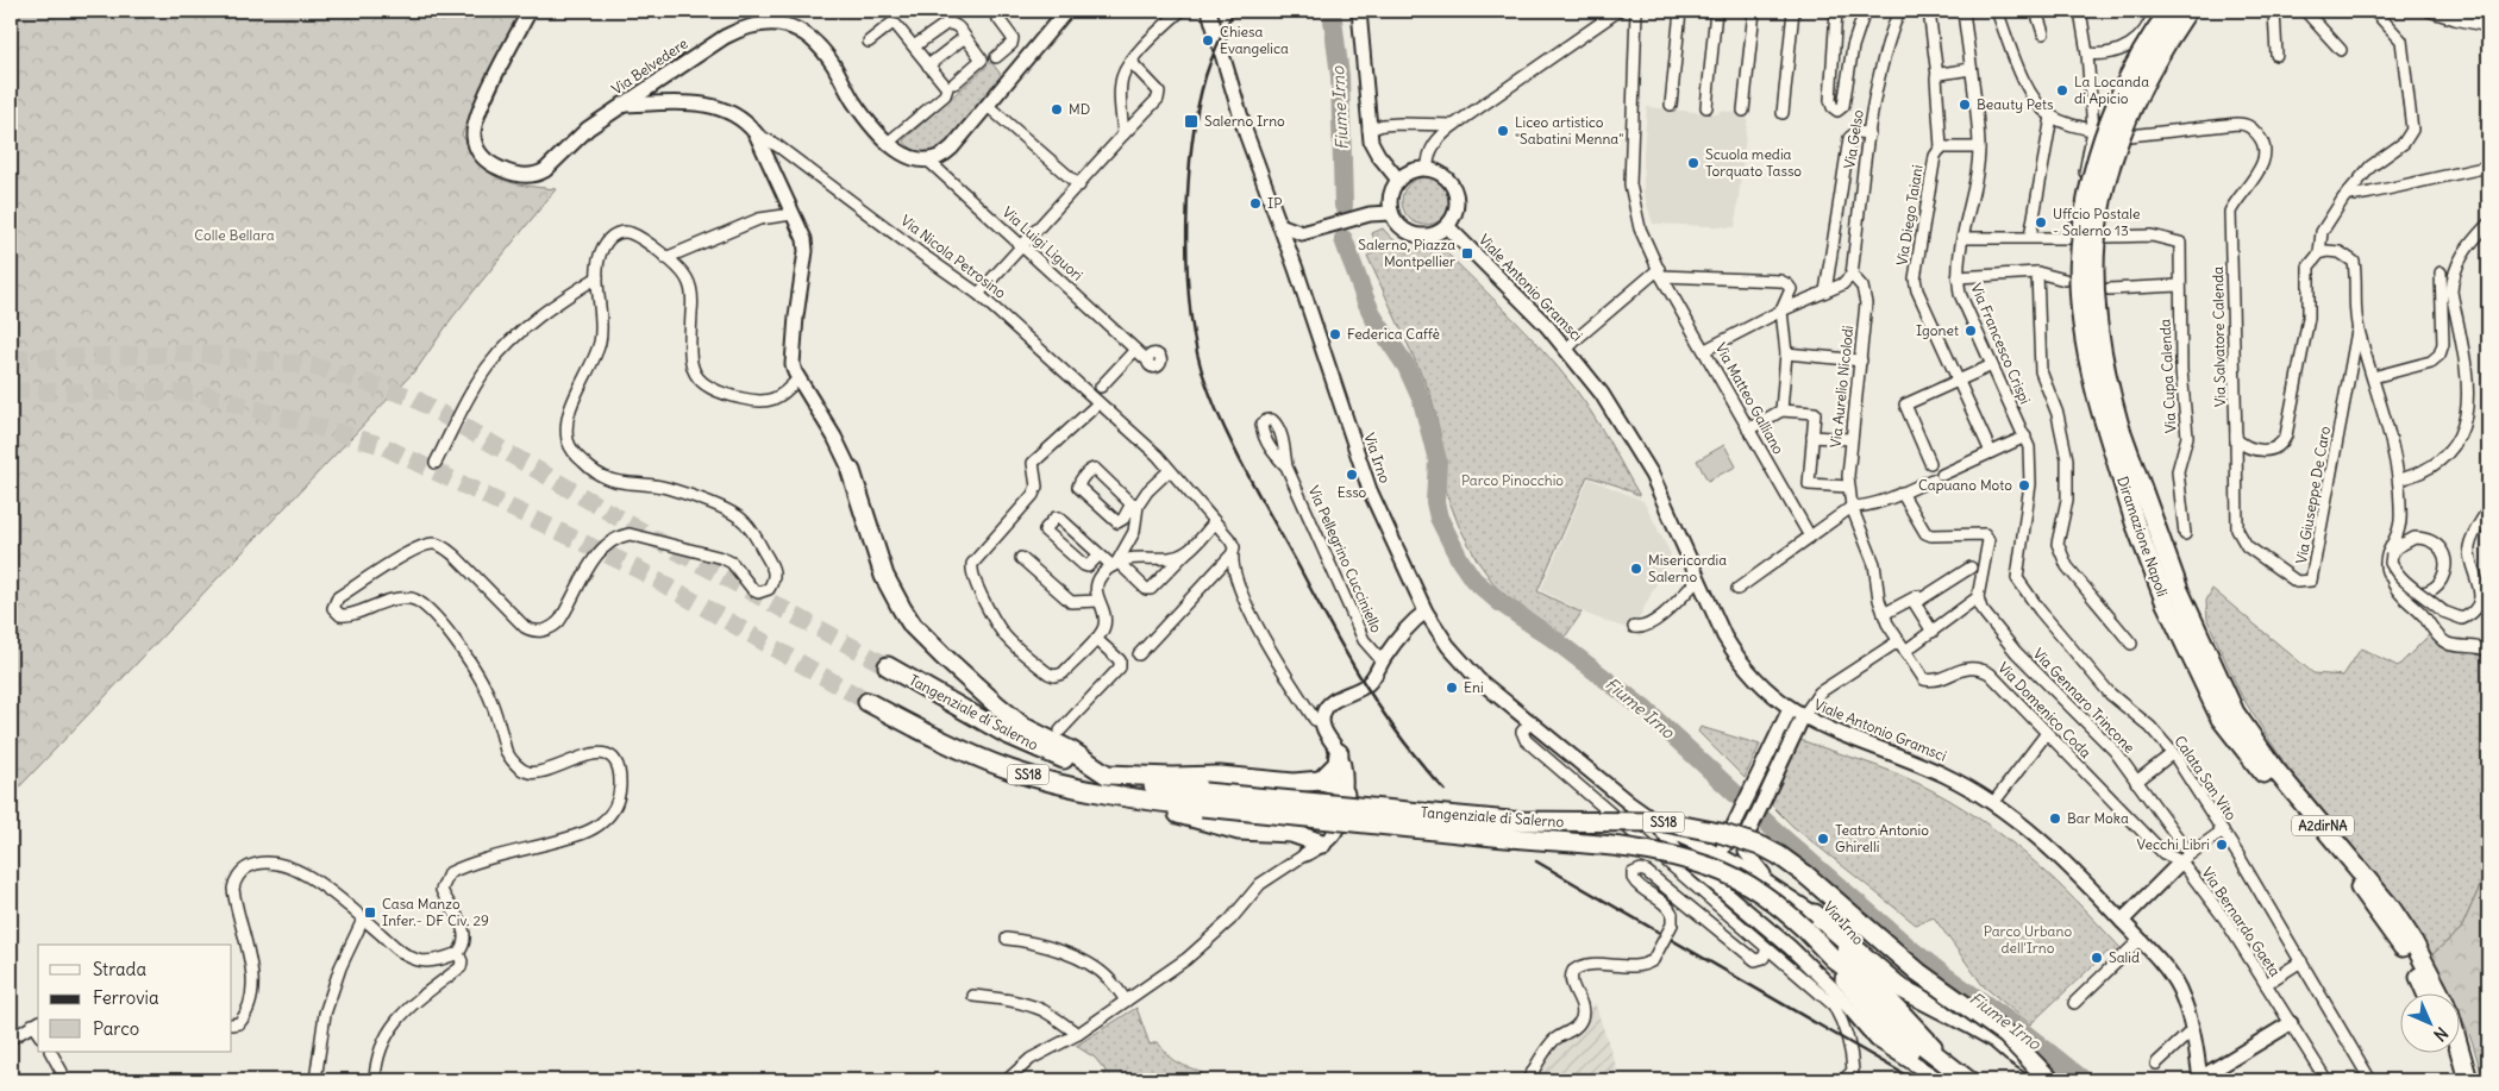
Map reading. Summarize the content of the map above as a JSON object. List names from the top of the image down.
{
  "streets": {
    "highway": [
      "Diramazione Napoli",
      "Tangenziale di Salerno",
      "SS18",
      "A2dirNA"
    ],
    "main road": [
      "Via Belvedere",
      "Via Nicola Petrosino",
      "Viale Antonio Gramsci",
      "Via Irno"
    ],
    "street": [
      "Via Gelso",
      "Via Diego Taiani",
      "Via Luigi Liguori",
      "Via Salvatore Calenda",
      "Via Francesco Crispi",
      "Via Cupa Calenda",
      "Via Aurelio Nicolodi",
      "Via Matteo Galliano",
      "Via Giuseppe De Caro",
      "Via Pellegrino Cucciniello",
      "Via Gennaro Trincone",
      "Via Domenico Coda",
      "Calata San Vito",
      "Via Bernardo Gaeta"
    ]
  },
  "crossings": [
    ["Via Belvedere", "Via Luigi Liguori"],
    ["Via Belvedere", "Via Nicola Petrosino"],
    ["Via Gelso", "Via Aurelio Nicolodi"],
    ["Via Salvatore Calenda", "Via Giuseppe De Caro"],
    ["Via Francesco Crispi", "Calata San Vito"],
    ["Via Aurelio Nicolodi", "Via Domenico Coda"],
    ["Via Irno", "Tangenziale di Salerno"],
    ["Via Irno", "SS18"],
    ["Via Gennaro Trincone", "Via Bernardo Gaeta"],
    ["Via Domenico Coda", "Via Bernardo Gaeta"],
    ["Tangenziale di Salerno", "SS18"]
  ],
  "water": ["Fiume Irno"],
  "parks": ["Colle Bellara", "Parco Pinocchio", "Parco Urbano dell'Irno"],
  "places": {
    "other": [
      "Chiesa Evangelica",
      "La Locanda di Apicio",
      "Beauty Pets",
      "MD",
      "Liceo artistico \"Sabatini Menna\"",
      "Scuola media Torquato Tasso",
      "IP",
      "Uffcio Postale - Salerno 13",
      "Igonet",
      "Federica Caffè",
      "Esso",
      "Capuano Moto",
      "Misericordia Salerno",
      "Eni",
      "Bar Moka",
      "Teatro Antonio Ghirelli",
      "Vecchi Libri",
      "Salid"
    ],
    "transit": ["Salerno Irno", "Salerno, Piazza Montpellier", "Casa Manzo Infer.- DF Civ. 29"]
  },
  "legend": ["Strada", "Ferrovia", "Parco"],
  "north": "bottom right"
}
